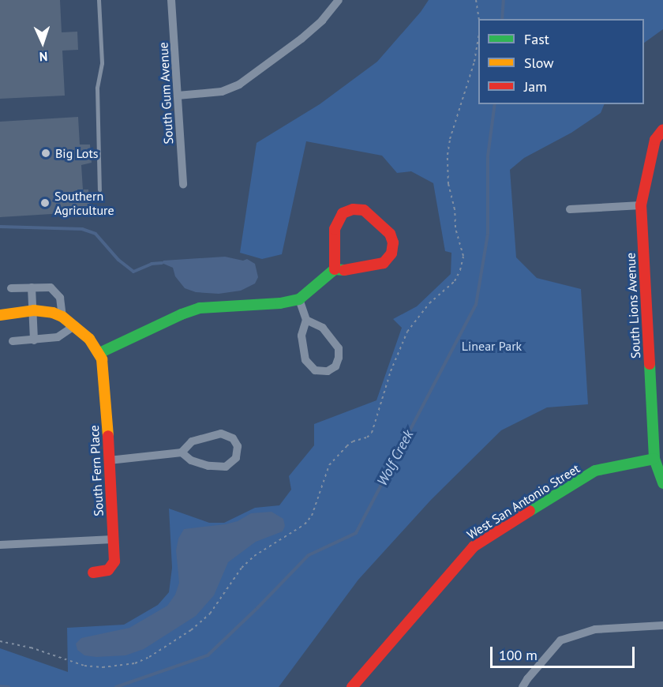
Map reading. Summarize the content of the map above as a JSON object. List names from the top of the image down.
{
  "streets": {
    "street": [
      "South Gum Avenue",
      "South Lions Avenue",
      "South Fern Place",
      "West San Antonio Street"
    ]
  },
  "crossings": [
    ["South Lions Avenue", "West San Antonio Street"]
  ],
  "water": ["Wolf Creek"],
  "parks": ["Linear Park"],
  "places": ["Big Lots", "Southern Agriculture"],
  "legend": ["Fast", "Slow", "Jam"],
  "scale_bar": "100 m",
  "north": "bottom"
}
